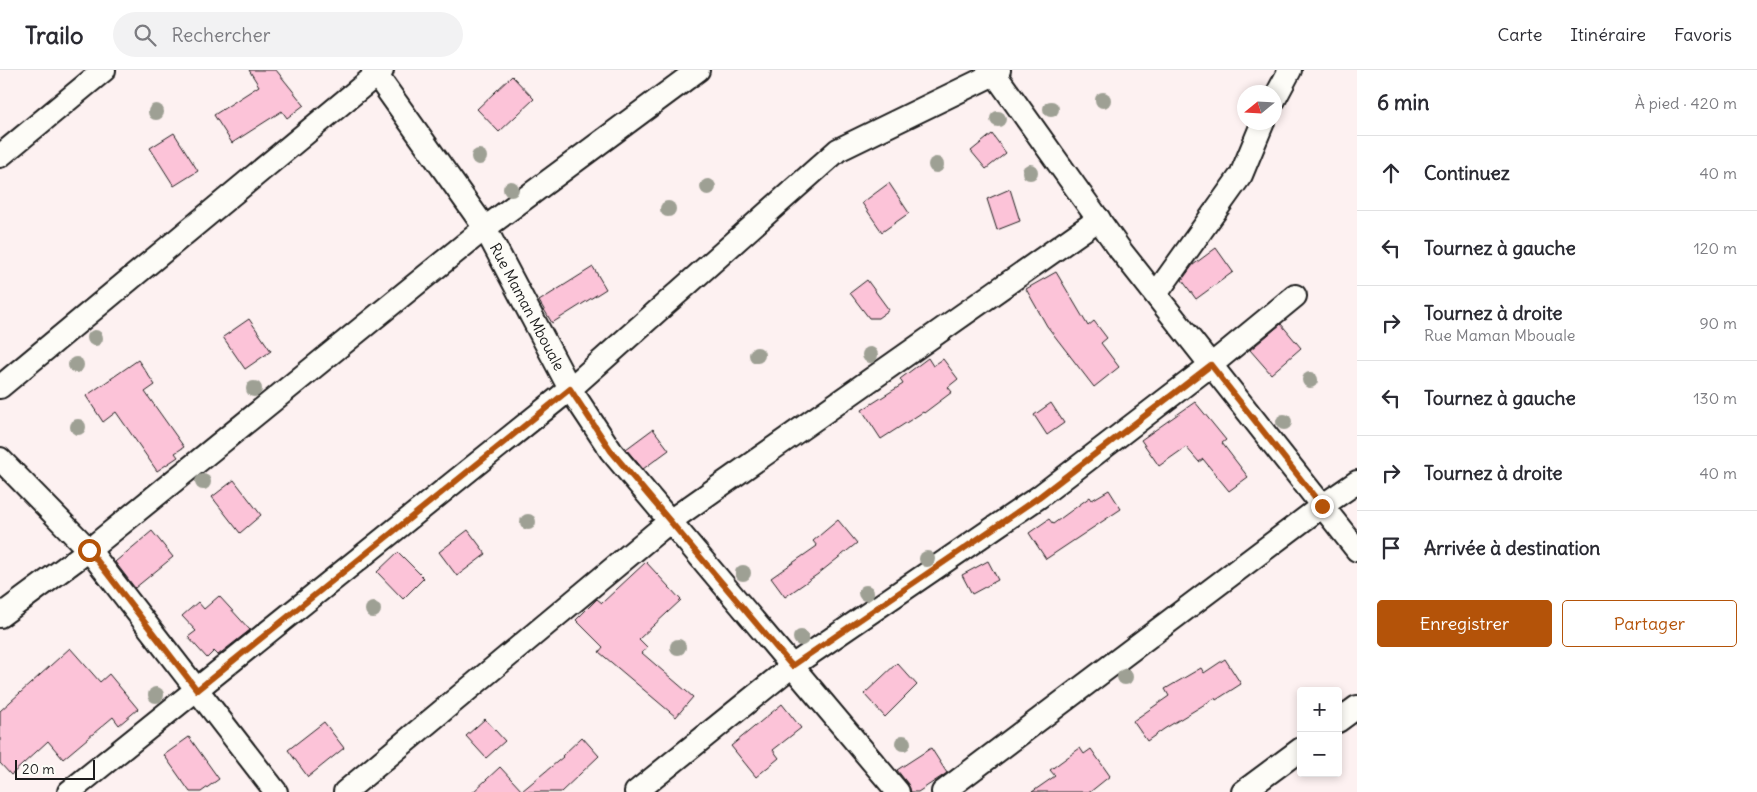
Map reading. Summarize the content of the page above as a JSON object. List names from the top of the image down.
{
  "streets": {
    "street": ["Rue Maman Mbouale"]
  },
  "scale_bar": "20 m",
  "north": "left",
  "page": {
    "header": "Trailo",
    "search": "Rechercher",
    "nav": ["Carte", "Itinéraire", "Favoris"],
    "heading": ["6 min", "À pied · 420 m"],
    "list": [
      ["Continuez", "40 m"],
      ["Tournez à gauche", "120 m"],
      ["Tournez à droite", "Rue Maman Mbouale", "90 m"],
      ["Tournez à gauche", "130 m"],
      ["Tournez à droite", "40 m"],
      "Arrivée à destination"
    ],
    "buttons": ["Enregistrer", "Partager"],
    "map_buttons": ["+", "−"],
    "scale": "20 m"
  }
}
